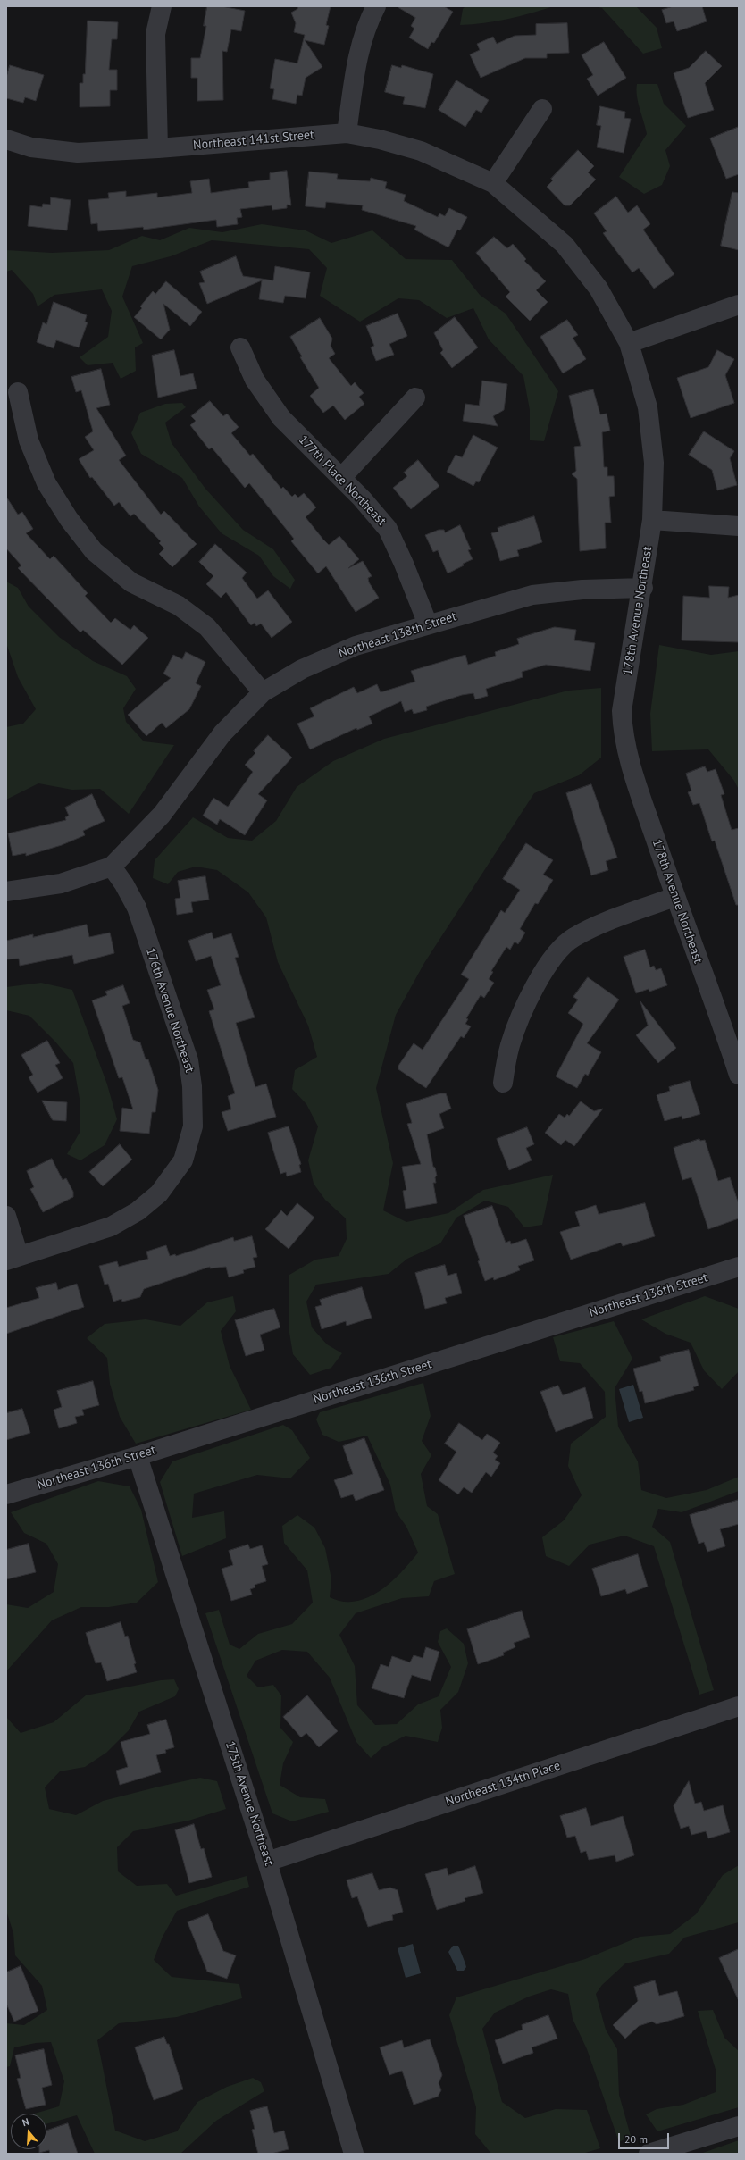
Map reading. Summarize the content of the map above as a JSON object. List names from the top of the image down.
{
  "streets": {
    "street": [
      "Northeast 141st Street",
      "177th Place Northeast",
      "178th Avenue Northeast",
      "Northeast 138th Street",
      "176th Avenue Northeast",
      "Northeast 136th Street",
      "Northeast 134th Place",
      "175th Avenue Northeast"
    ]
  },
  "crossings": [
    ["Northeast 141st Street", "178th Avenue Northeast"],
    ["177th Place Northeast", "Northeast 138th Street"],
    ["178th Avenue Northeast", "Northeast 138th Street"],
    ["Northeast 138th Street", "176th Avenue Northeast"],
    ["Northeast 136th Street", "175th Avenue Northeast"],
    ["Northeast 134th Place", "175th Avenue Northeast"]
  ],
  "scale_bar": "20 m",
  "north": "top"
}
